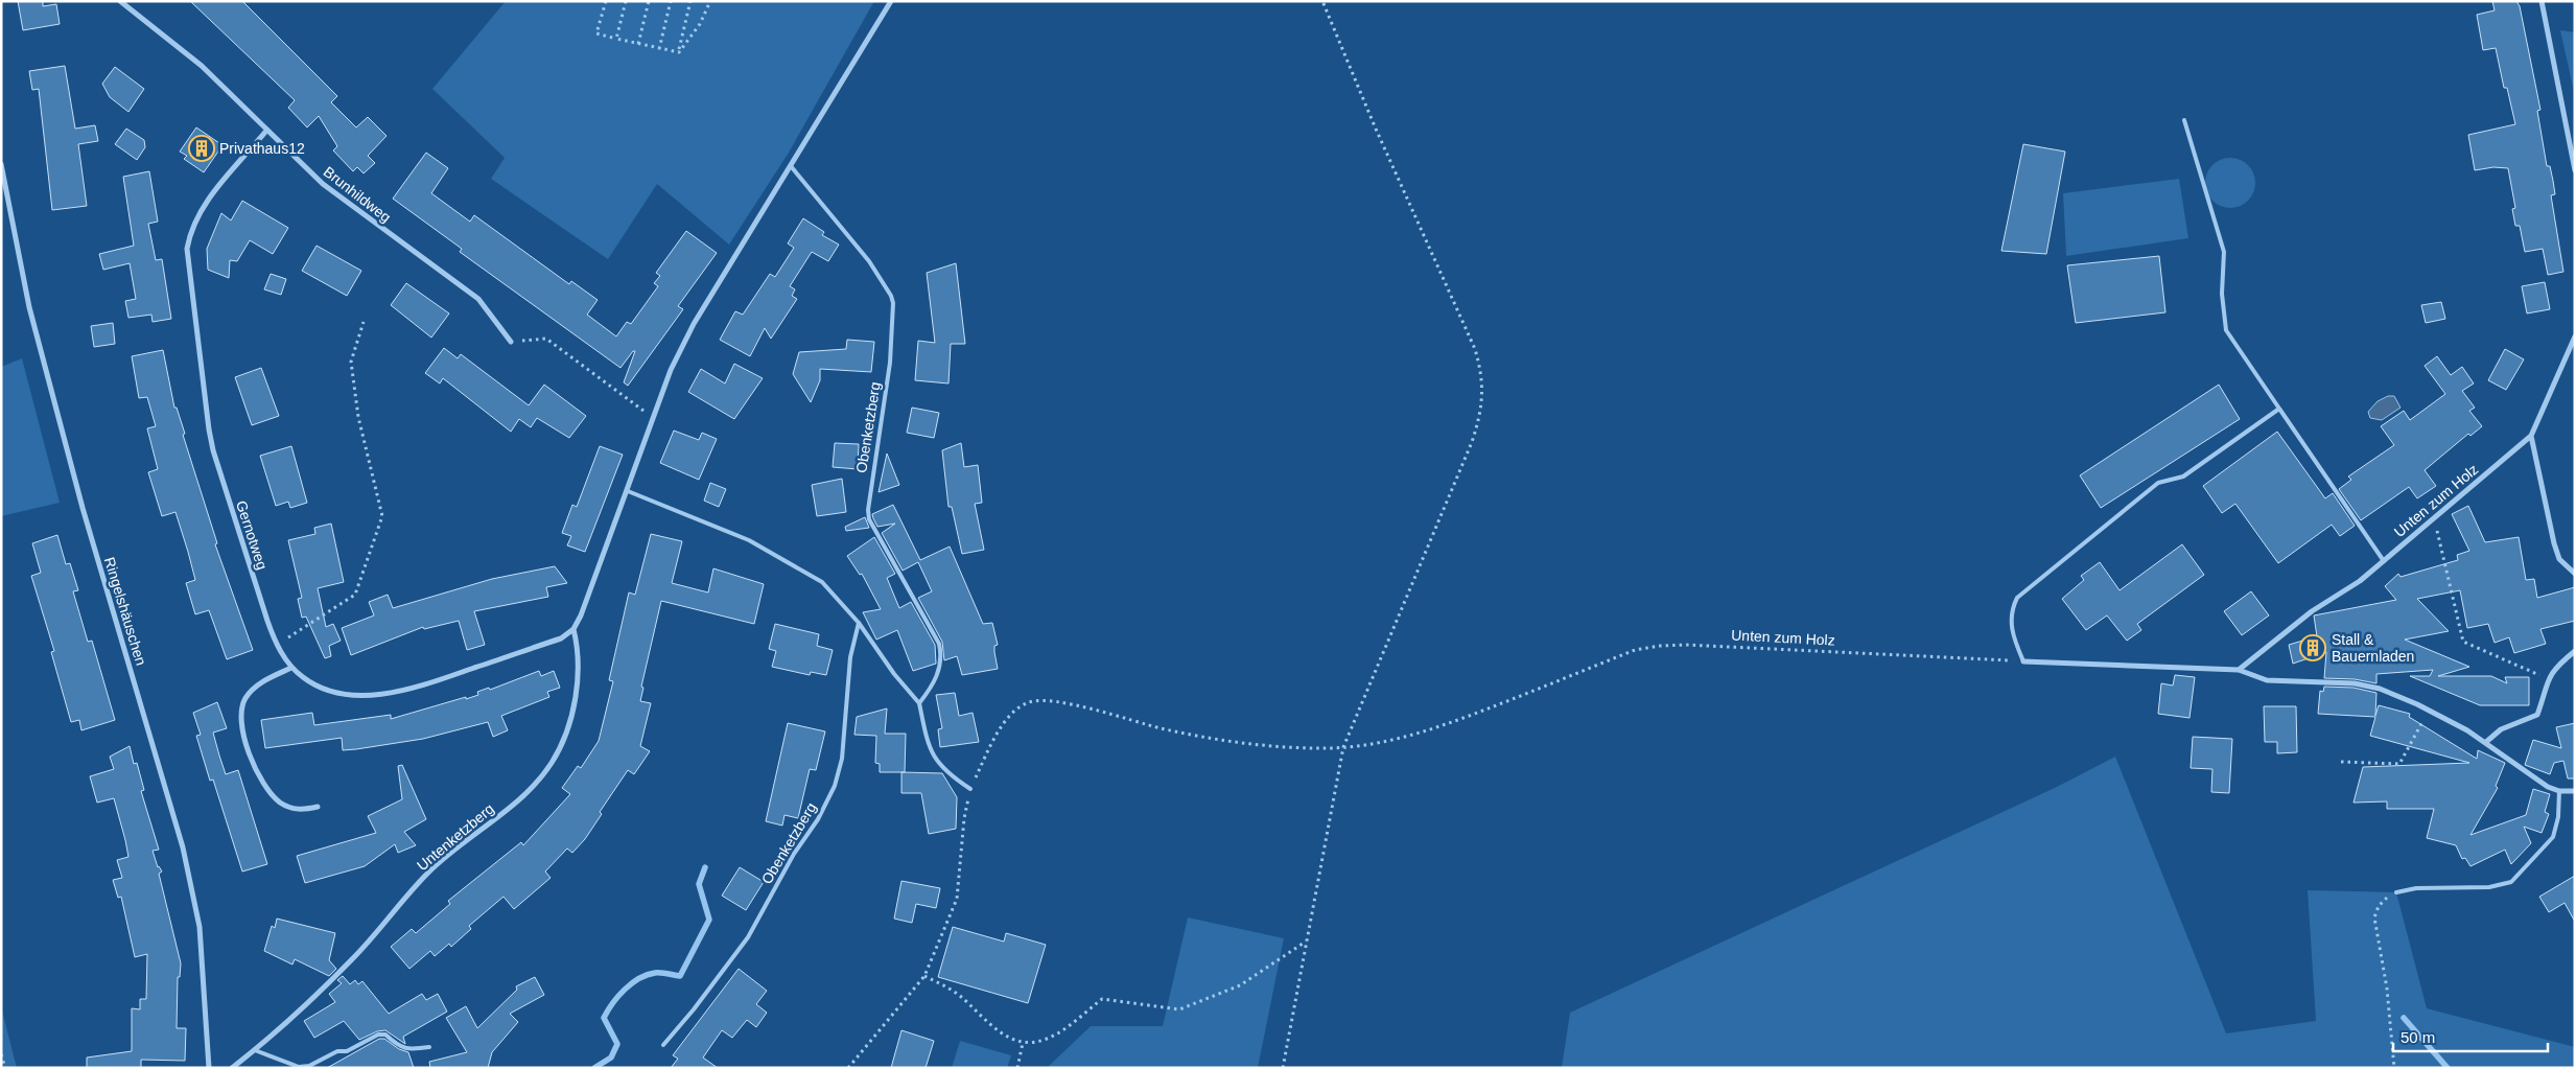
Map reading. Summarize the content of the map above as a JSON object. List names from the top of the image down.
{
  "streets": {
    "street": [
      "Brunhildweg",
      "Unten zum Holz",
      "Gernotweg",
      "Ringelshäuschen",
      "Untenketzberg"
    ],
    "lane": ["Obenketzberg"]
  },
  "crossings": [
    ["Brunhildweg", "Gernotweg"],
    ["Gernotweg", "Untenketzberg"]
  ],
  "places": {
    "building": ["Privathaus12", "Stall & Bauernladen"]
  },
  "scale_bar": "50 m"
}
